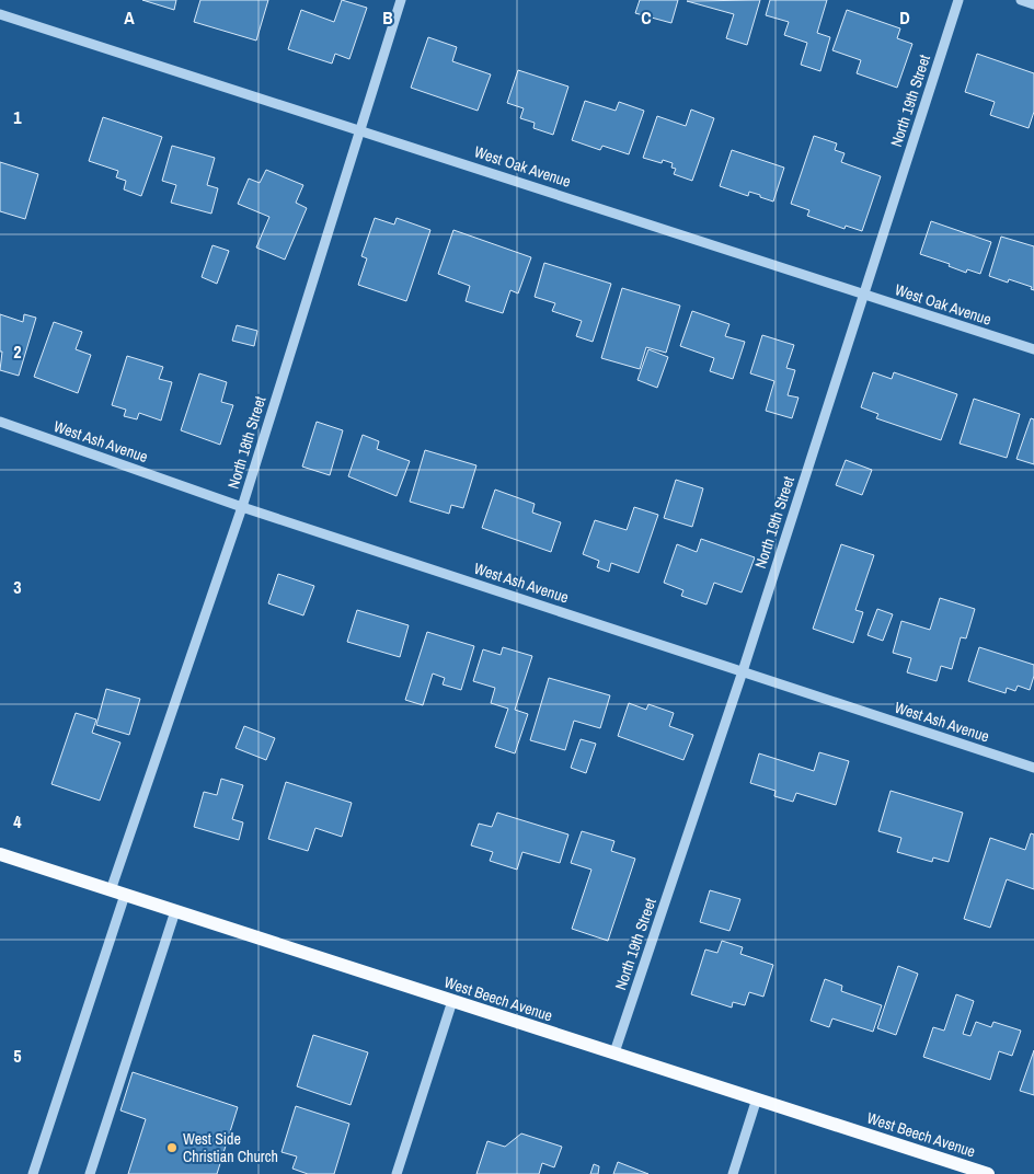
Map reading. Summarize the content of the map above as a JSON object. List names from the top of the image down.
{
  "streets": {
    "main road": ["West Beech Avenue"],
    "street": [
      "North 19th Street",
      "West Oak Avenue",
      "West Ash Avenue",
      "North 18th Street"
    ]
  },
  "crossings": [
    ["North 19th Street", "West Oak Avenue"],
    ["North 19th Street", "West Ash Avenue"],
    ["North 19th Street", "West Beech Avenue"],
    ["West Oak Avenue", "North 18th Street"],
    ["West Ash Avenue", "North 18th Street"],
    ["North 18th Street", "West Beech Avenue"]
  ],
  "places": ["West Side Christian Church"],
  "grid": {
    "columns": [
      "A",
      "B",
      "C",
      "D"
    ],
    "rows": [
      "1",
      "2",
      "3",
      "4",
      "5"
    ]
  }
}
